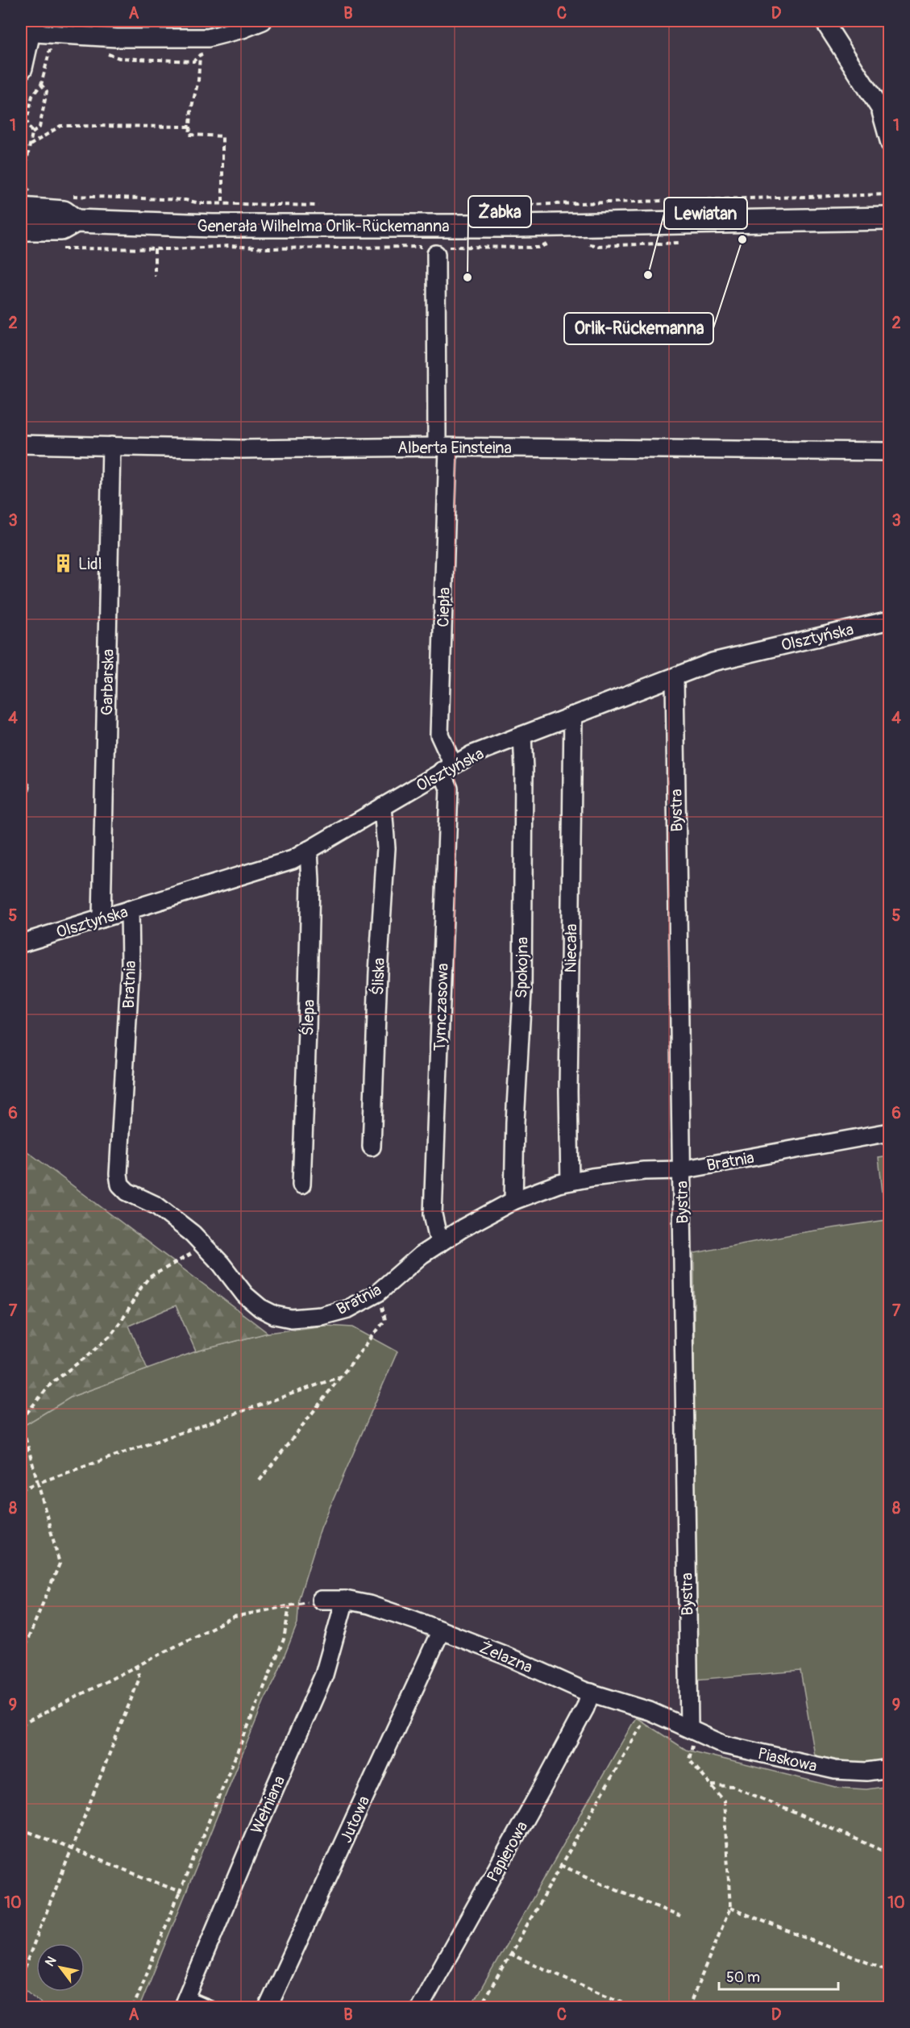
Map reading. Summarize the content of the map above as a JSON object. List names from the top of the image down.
{
  "streets": {
    "street": [
      "Generała Wilhelma Orlik-Rückemanna",
      "Alberta Einsteina",
      "Ciepła",
      "Olsztyńska",
      "Garbarska",
      "Bystra",
      "Niecała",
      "Spokojna",
      "Śliska",
      "Bratnia",
      "Tymczasowa",
      "Ślepa",
      "Żelazna",
      "Piaskowa",
      "Wełniana",
      "Jutowa",
      "Papierowa"
    ]
  },
  "crossings": [
    ["Alberta Einsteina", "Ciepła"],
    ["Alberta Einsteina", "Garbarska"],
    ["Ciepła", "Olsztyńska"],
    ["Ciepła", "Tymczasowa"],
    ["Olsztyńska", "Garbarska"],
    ["Olsztyńska", "Bystra"],
    ["Olsztyńska", "Niecała"],
    ["Olsztyńska", "Spokojna"],
    ["Olsztyńska", "Śliska"],
    ["Olsztyńska", "Bratnia"],
    ["Olsztyńska", "Tymczasowa"],
    ["Olsztyńska", "Ślepa"],
    ["Bystra", "Bratnia"],
    ["Bystra", "Żelazna"],
    ["Bystra", "Piaskowa"],
    ["Niecała", "Bratnia"],
    ["Spokojna", "Bratnia"],
    ["Bratnia", "Tymczasowa"],
    ["Żelazna", "Piaskowa"],
    ["Żelazna", "Wełniana"],
    ["Żelazna", "Jutowa"],
    ["Żelazna", "Papierowa"]
  ],
  "places": {
    "other": ["Orlik-Rückemanna", "Lewiatan", "Żabka"],
    "building": ["Lidl"]
  },
  "scale_bar": "50 m",
  "north": "top left",
  "grid": {
    "columns": [
      "A",
      "B",
      "C",
      "D"
    ],
    "rows": [
      "1",
      "2",
      "3",
      "4",
      "5",
      "6",
      "7",
      "8",
      "9",
      "10"
    ]
  }
}
